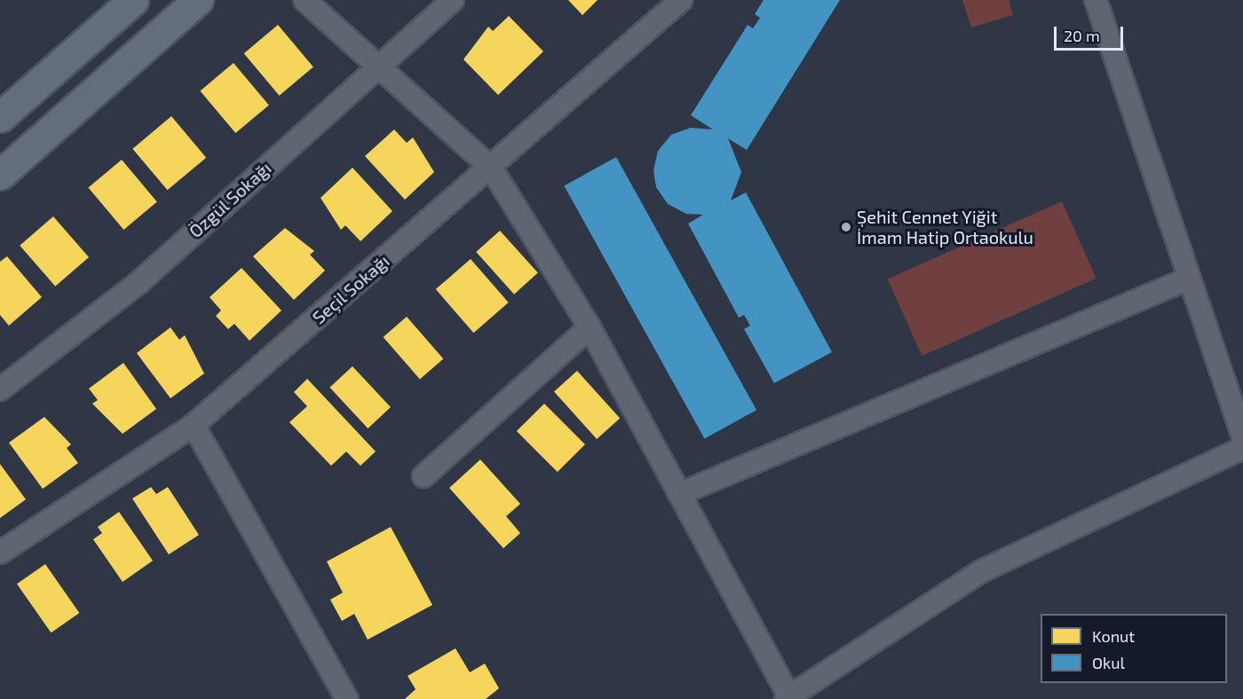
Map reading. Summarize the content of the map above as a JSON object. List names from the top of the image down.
{
  "streets": {
    "street": ["Özgül Sokağı", "Seçil Sokağı"]
  },
  "places": ["Şehit Cennet Yiğit İmam Hatip Ortaokulu"],
  "legend": ["Konut", "Okul"],
  "scale_bar": "20 m"
}
